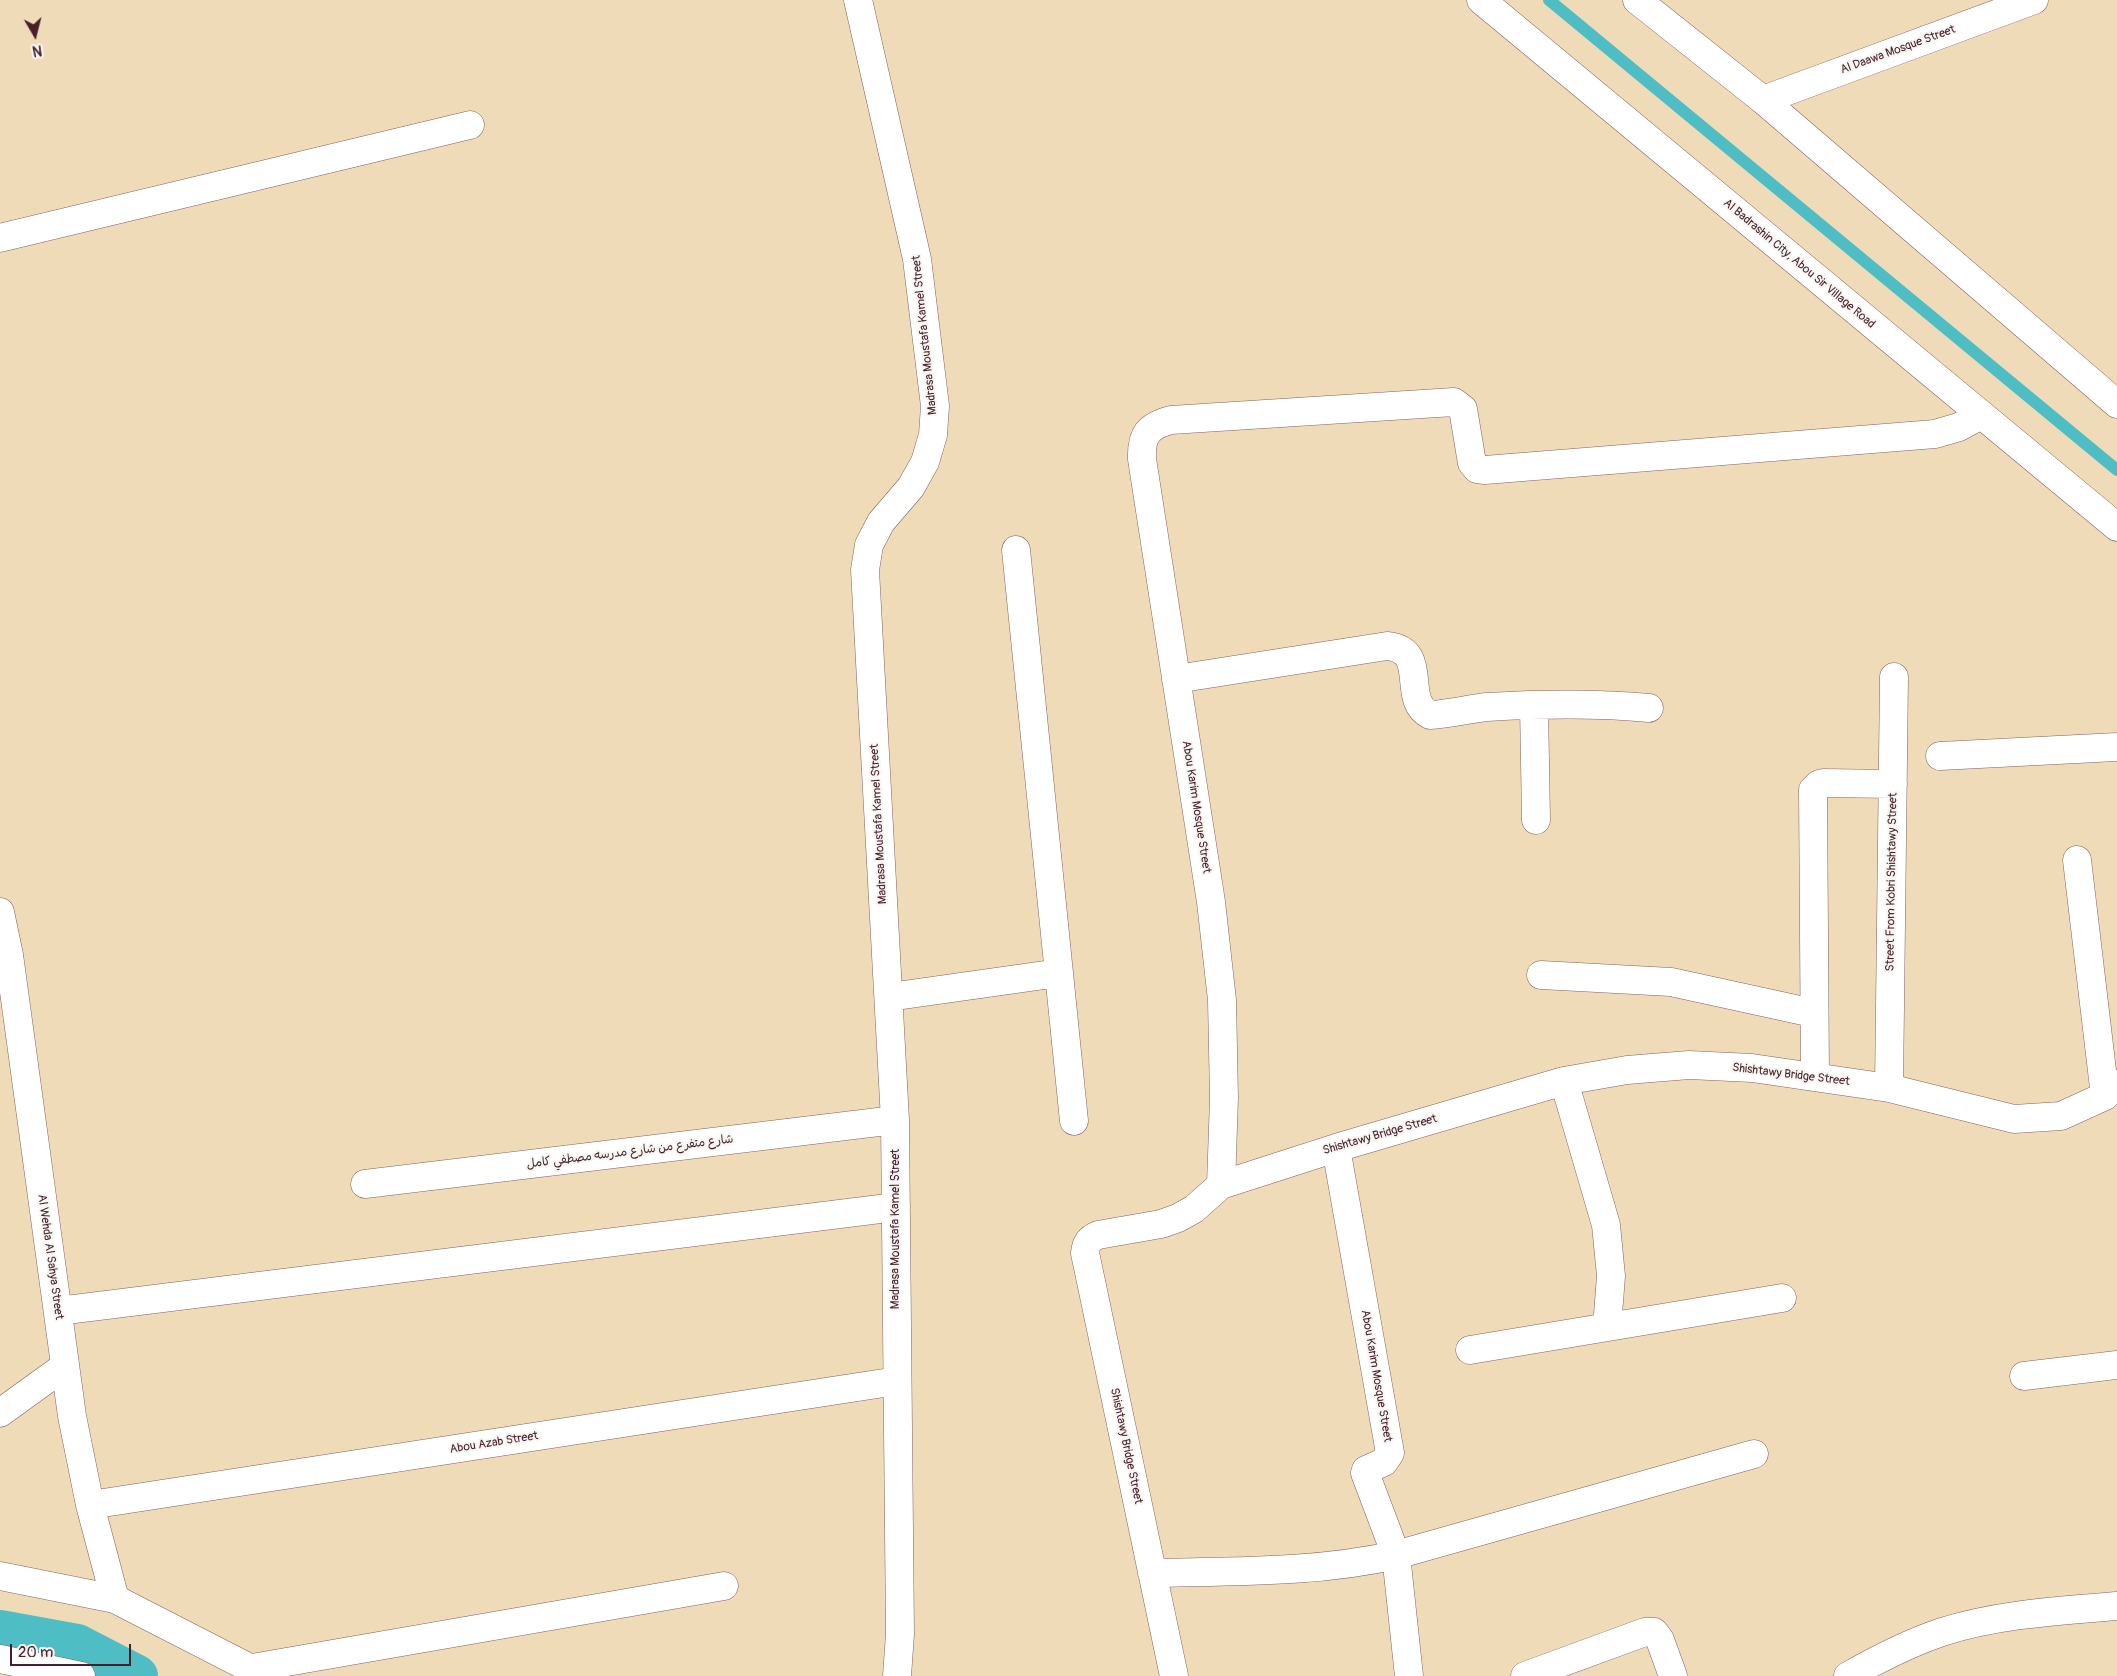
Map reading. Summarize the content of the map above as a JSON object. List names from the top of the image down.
{
  "streets": {
    "street": [
      "Al Daawa Mosque Street",
      "Al Badrashin City, Abou Sir Village Road",
      "Madrasa Moustafa Kamel Street",
      "Abou Karim Mosque Street",
      "Street From Kobri Shishtawy Street",
      "Shishtawy Bridge Street",
      "شارع متفرع من شارع مدرسه مصطفي كامل",
      "Al Wehda Al Sahya Street",
      "Abou Azab Street"
    ]
  },
  "crossings": [
    ["Al Badrashin City, Abou Sir Village Road", "Abou Karim Mosque Street"],
    ["Madrasa Moustafa Kamel Street", "شارع متفرع من شارع مدرسه مصطفي كامل"],
    ["Madrasa Moustafa Kamel Street", "Abou Azab Street"],
    ["Abou Karim Mosque Street", "Shishtawy Bridge Street"],
    ["Street From Kobri Shishtawy Street", "Shishtawy Bridge Street"],
    ["Al Wehda Al Sahya Street", "Abou Azab Street"]
  ],
  "scale_bar": "20 m",
  "north": "bottom"
}
